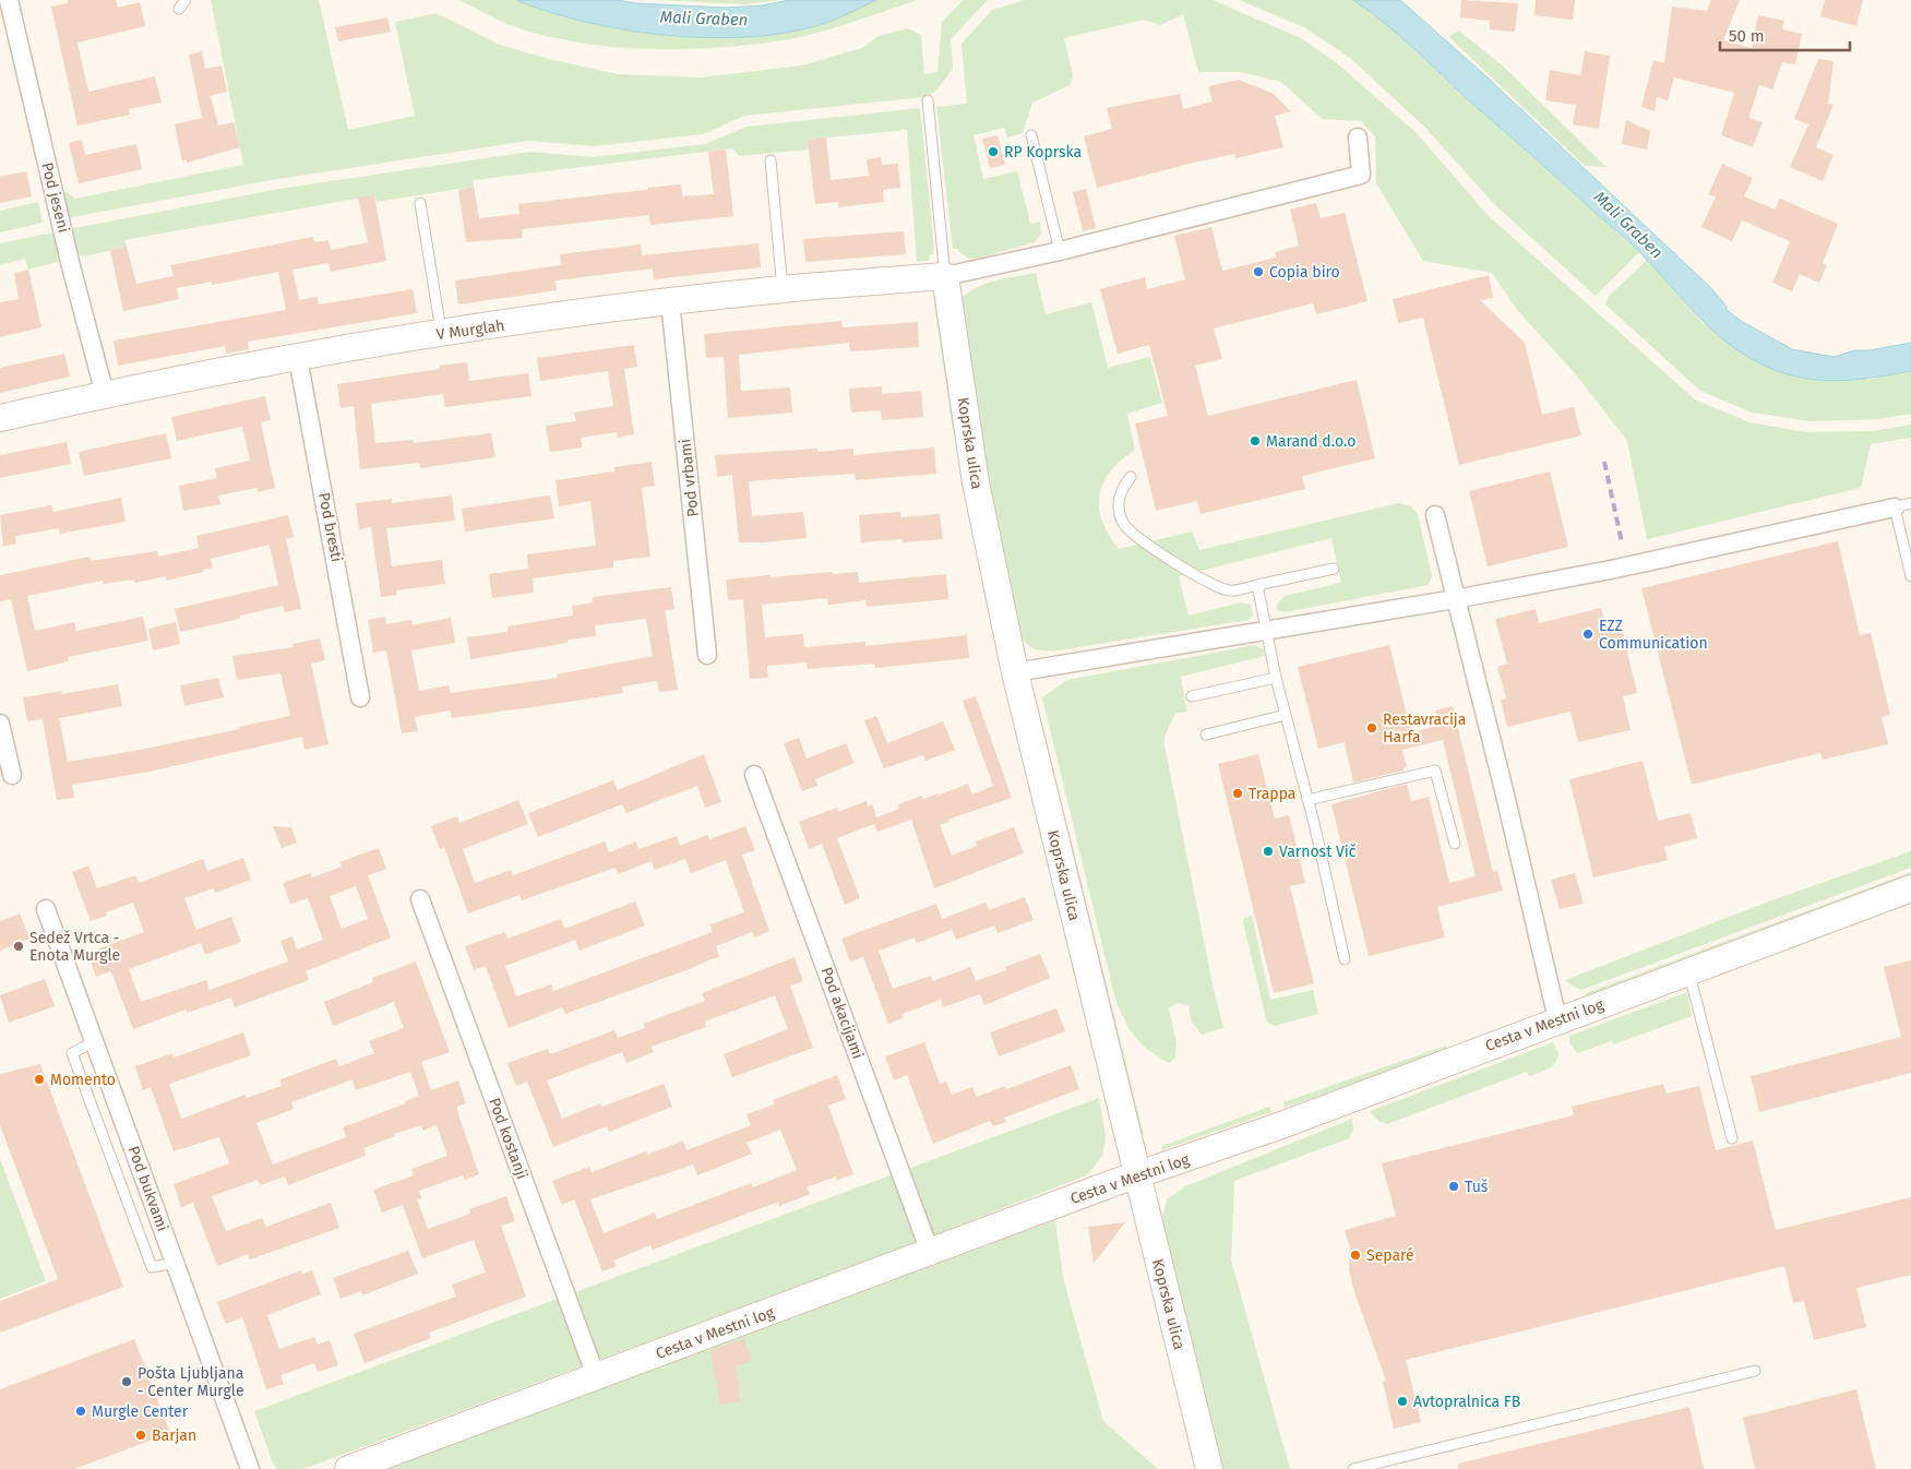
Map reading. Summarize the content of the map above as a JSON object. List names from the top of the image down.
{
  "streets": {
    "street": [
      "Pod jeseni",
      "V Murglah",
      "Koprska ulica",
      "Pod vrbami",
      "Pod bresti",
      "Pod akacijami",
      "Cesta v Mestni log",
      "Pod kostanji",
      "Pod bukvami"
    ]
  },
  "crossings": [
    ["Pod jeseni", "V Murglah"],
    ["V Murglah", "Koprska ulica"],
    ["V Murglah", "Pod vrbami"],
    ["V Murglah", "Pod bresti"],
    ["Koprska ulica", "Cesta v Mestni log"],
    ["Pod akacijami", "Cesta v Mestni log"],
    ["Cesta v Mestni log", "Pod kostanji"]
  ],
  "water": ["Mali Graben"],
  "places": [
    "RP Koprska",
    "Copia biro",
    "Marand d.o.o",
    "EZZ Communication",
    "Restavracija Harfa",
    "Trappa",
    "Varnost Vič",
    "Sedež Vrtca - Enota Murgle",
    "Momento",
    "Tuš",
    "Separé",
    "Pošta Ljubljana - Center Murgle",
    "Avtopralnica FB",
    "Murgle Center",
    "Barjan"
  ],
  "scale_bar": "50 m"
}
